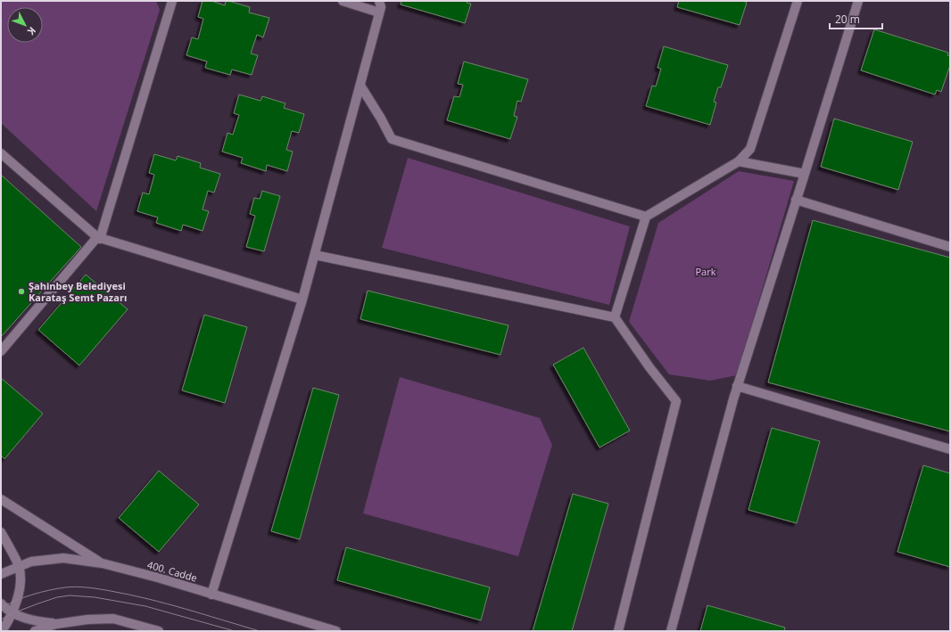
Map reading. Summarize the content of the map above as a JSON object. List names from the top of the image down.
{
  "streets": {
    "street": ["400. Cadde"]
  },
  "parks": ["Park"],
  "places": ["Şahinbey Belediyesi Karataş Semt Pazarı"],
  "scale_bar": "20 m",
  "north": "bottom right"
}
